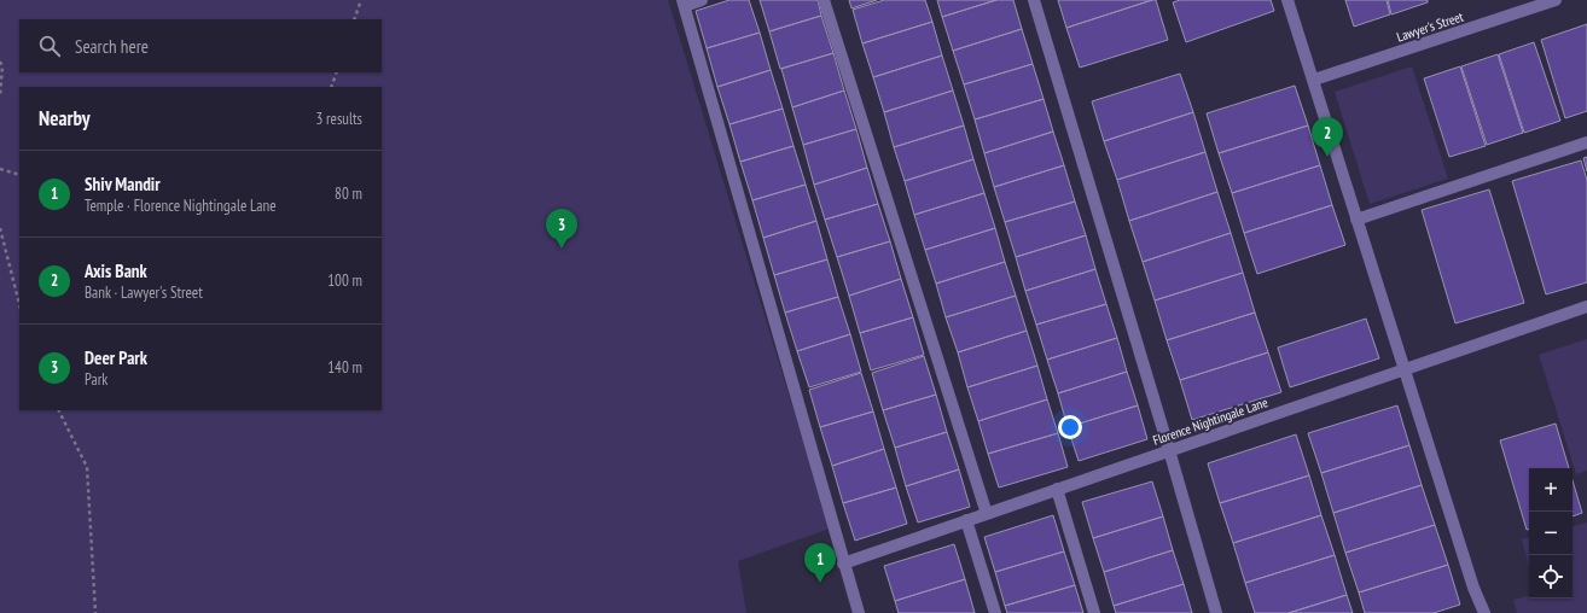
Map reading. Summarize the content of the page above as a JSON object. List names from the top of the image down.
{
  "streets": {
    "street": ["Lawyer's Street", "Florence Nightingale Lane"]
  },
  "page": {
    "search": "Search here",
    "heading": ["Nearby", "3 results"],
    "pins": ["2", "3", "1"],
    "list": [
      {
        "mark": "1",
        "name": "Shiv Mandir",
        "note": "Temple · Florence Nightingale Lane",
        "value": "80 m"
      },
      {
        "mark": "2",
        "name": "Axis Bank",
        "note": "Bank · Lawyer's Street",
        "value": "100 m"
      },
      {
        "mark": "3",
        "name": "Deer Park",
        "note": "Park",
        "value": "140 m"
      }
    ],
    "map_buttons": ["+", "−"]
  }
}
